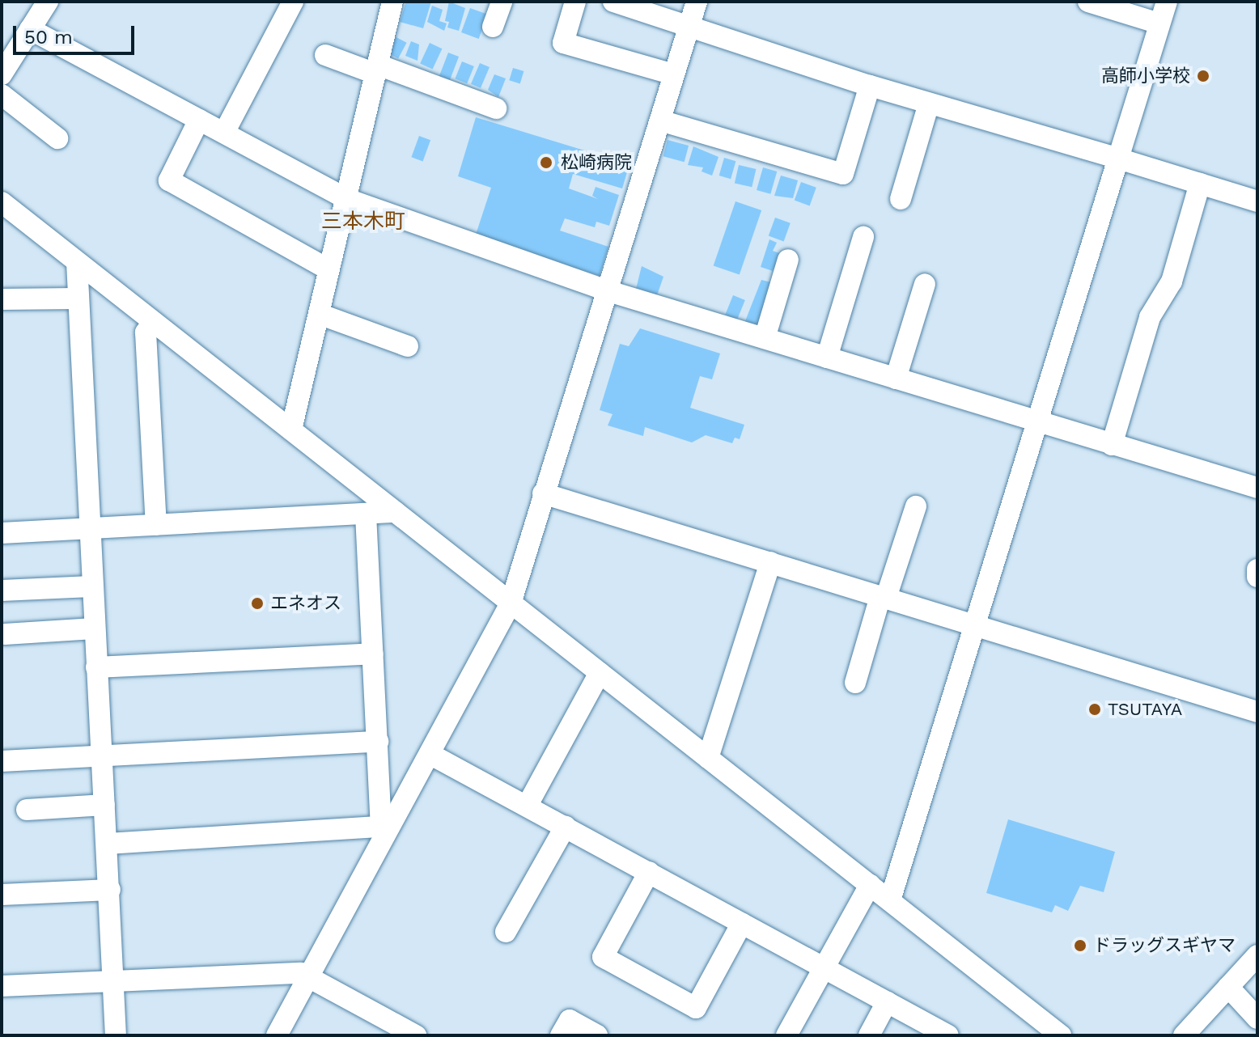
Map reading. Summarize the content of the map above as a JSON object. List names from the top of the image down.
{
  "districts": ["三本木町"],
  "places": [
    "高師小学校",
    "松崎病院",
    "エネオス",
    "TSUTAYA",
    "ドラッグスギヤマ"
  ],
  "scale_bar": "50 m"
}
